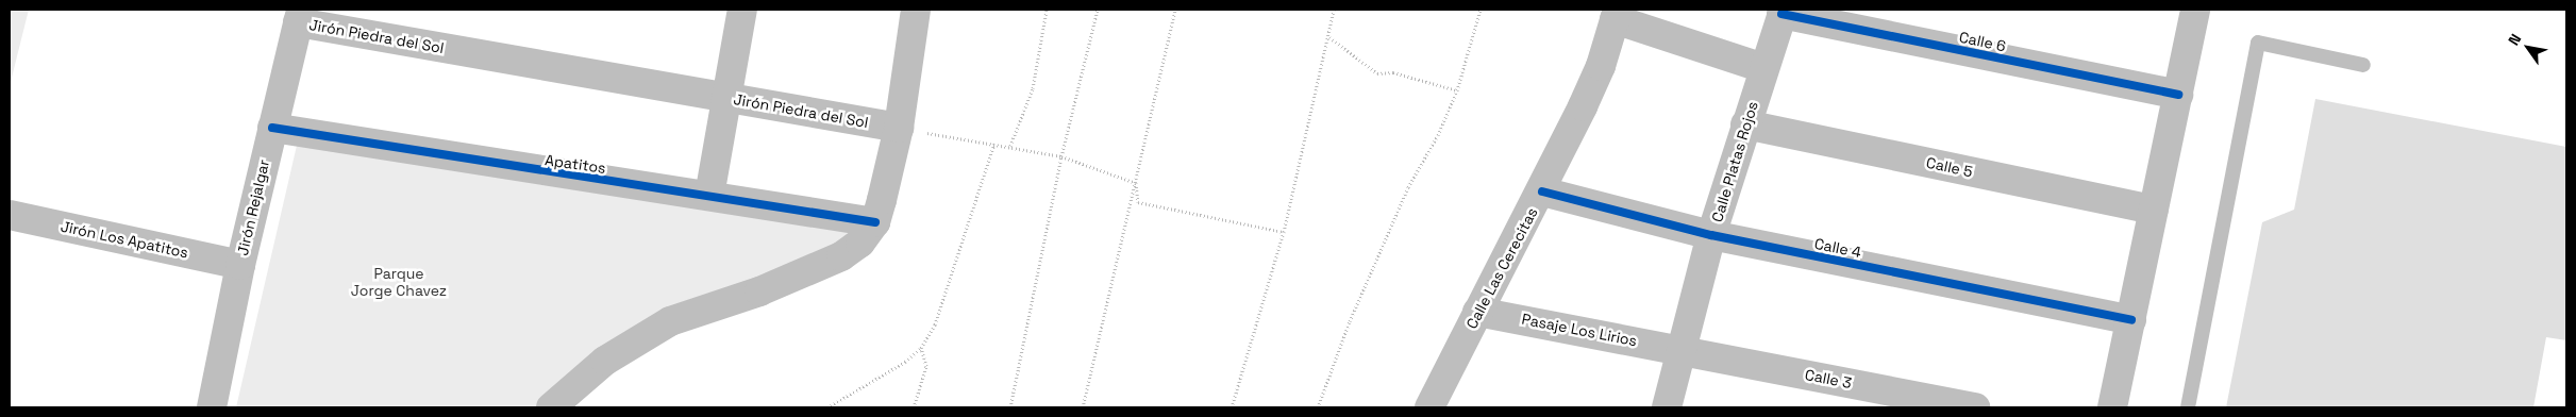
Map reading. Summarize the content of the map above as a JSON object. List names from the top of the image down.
{
  "streets": {
    "street": [
      "Jirón Piedra del Sol",
      "Calle 6",
      "Calle Platas Rojos",
      "Apatitos",
      "Calle 5",
      "Jirón Rejalgar",
      "Jirón Los Apatitos",
      "Calle 4",
      "Calle Las Cerecitas",
      "Pasaje Los Lirios",
      "Calle 3"
    ]
  },
  "crossings": [
    ["Jirón Piedra del Sol", "Jirón Rejalgar"],
    ["Calle 6", "Calle Platas Rojos"],
    ["Calle Platas Rojos", "Calle 5"],
    ["Calle Platas Rojos", "Calle 4"],
    ["Calle Platas Rojos", "Pasaje Los Lirios"],
    ["Calle Platas Rojos", "Calle 3"],
    ["Apatitos", "Jirón Rejalgar"],
    ["Jirón Rejalgar", "Jirón Los Apatitos"],
    ["Calle 4", "Calle Las Cerecitas"],
    ["Calle Las Cerecitas", "Pasaje Los Lirios"],
    ["Pasaje Los Lirios", "Calle 3"]
  ],
  "parks": ["Parque Jorge Chavez"],
  "north": "top left"
}
